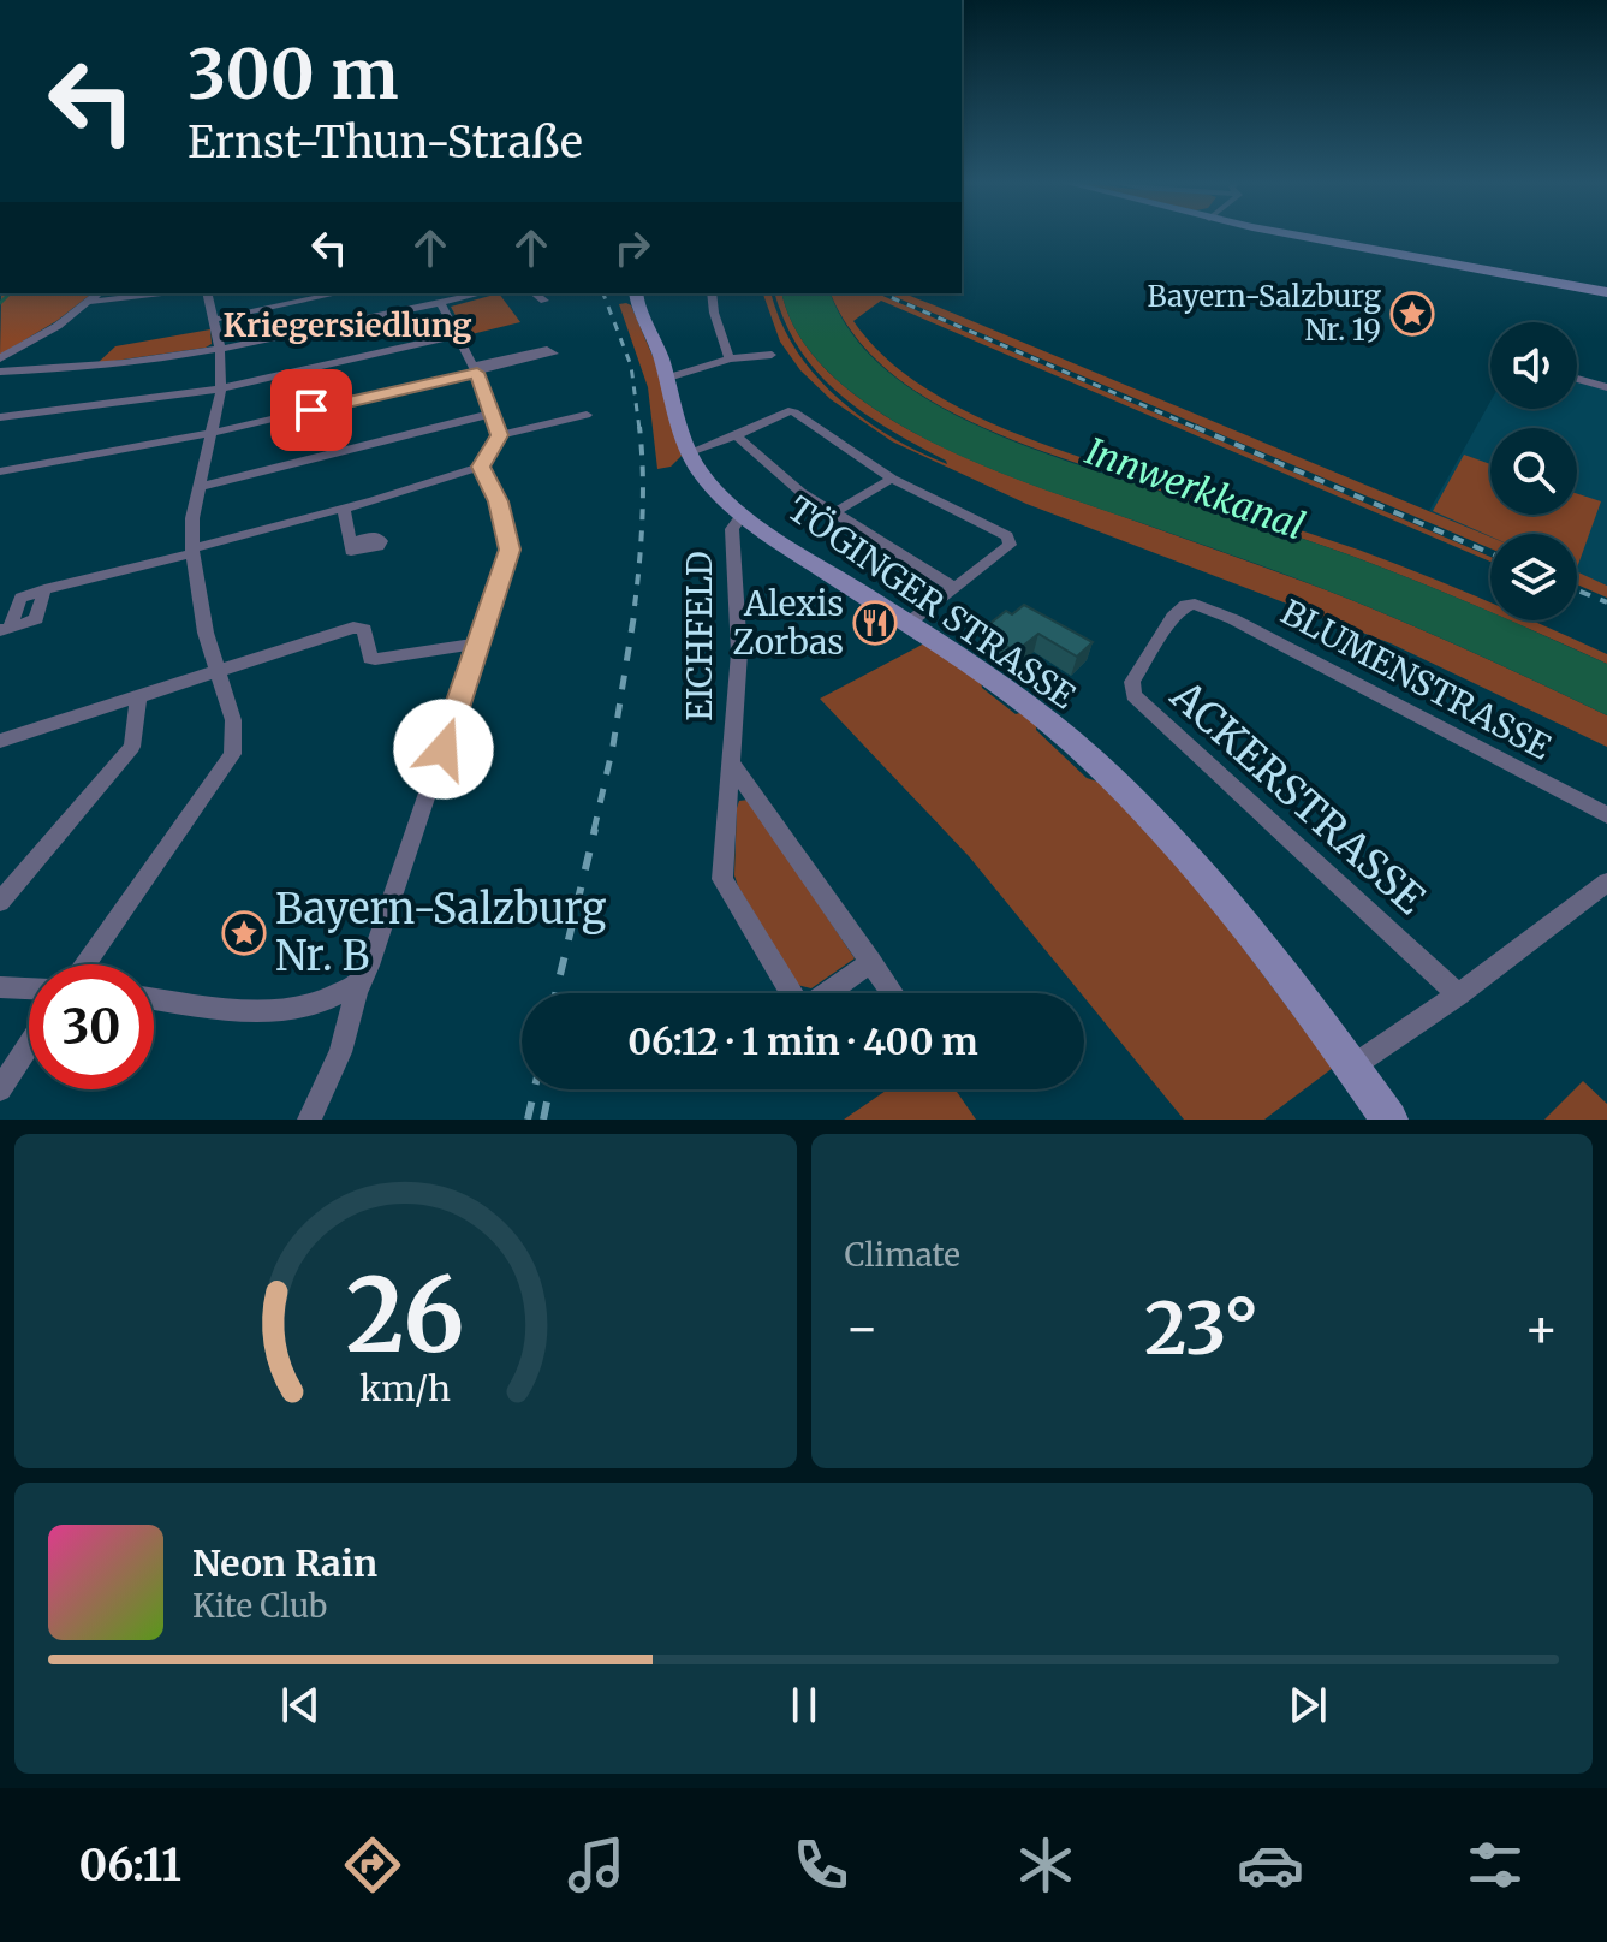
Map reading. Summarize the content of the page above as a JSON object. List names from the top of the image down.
{
  "streets": {
    "street": [
      "TÖGINGER STRASSE",
      "EICHFELD",
      "BLUMENSTRASSE",
      "ACKERSTRASSE"
    ]
  },
  "crossings": [
    ["TÖGINGER STRASSE", "EICHFELD"],
    ["BLUMENSTRASSE", "ACKERSTRASSE"]
  ],
  "districts": ["Kriegersiedlung"],
  "water": ["Innwerkkanal"],
  "places": {
    "place": ["Bayern-Salzburg Nr. 19", "Bayern-Salzburg Nr. B"],
    "restaurant": ["Alexis Zorbas"]
  },
  "page": {
    "turn": ["300 m", "Ernst-Thun-Straße"],
    "limit": "30",
    "trip": "06:12 · 1 min · 400 m",
    "tile": "Climate",
    "heat": ["−", "23°", "+"],
    "song": ["Neon Rain", "Kite Club"],
    "tabs": "06:11",
    "gauge": ["26", "km/h"]
  }
}
